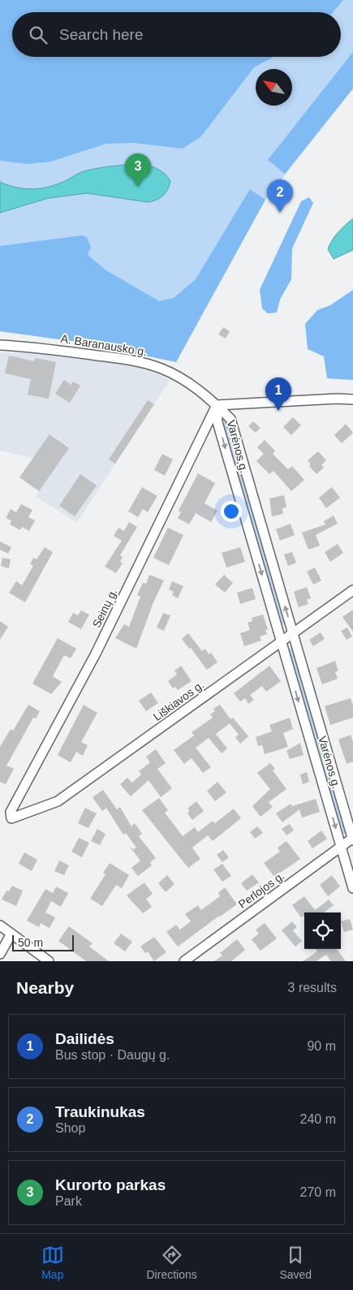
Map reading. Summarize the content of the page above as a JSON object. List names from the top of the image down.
{
  "streets": {
    "street": [
      "A. Baranausko g.",
      "Varėnos g.",
      "Seinų g.",
      "Liškiavos g.",
      "Perlojos g."
    ]
  },
  "crossings": [
    ["A. Baranausko g.", "Varėnos g."],
    ["A. Baranausko g.", "Seinų g."],
    ["Varėnos g.", "Seinų g."],
    ["Varėnos g.", "Liškiavos g."],
    ["Varėnos g.", "Perlojos g."],
    ["Seinų g.", "Liškiavos g."]
  ],
  "scale_bar": "50 m",
  "north": "top left",
  "page": {
    "search": "Search here",
    "pins": ["3", "2", "1"],
    "scale": "50 m",
    "heading": ["Nearby", "3 results"],
    "list": [
      {
        "mark": "1",
        "name": "Dailidės",
        "note": "Bus stop · Daugų g.",
        "value": "90 m"
      },
      {
        "mark": "2",
        "name": "Traukinukas",
        "note": "Shop",
        "value": "240 m"
      },
      {
        "mark": "3",
        "name": "Kurorto parkas",
        "note": "Park",
        "value": "270 m"
      }
    ],
    "nav": ["Map", "Directions", "Saved"]
  }
}
